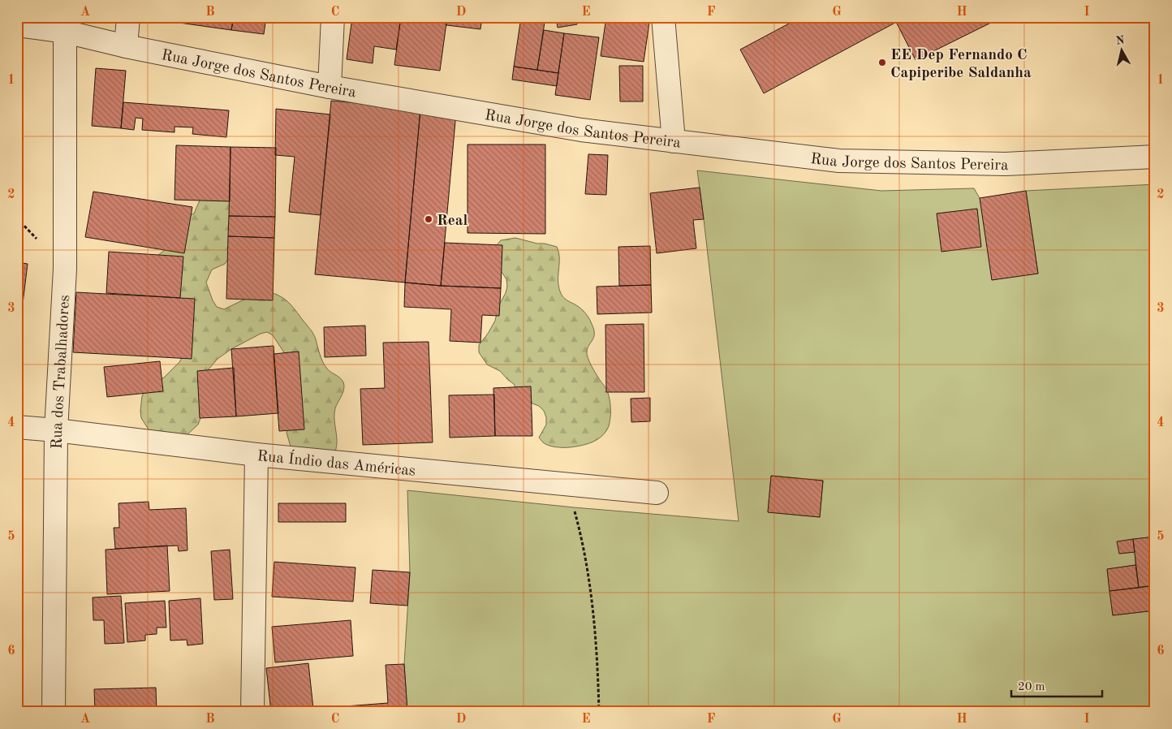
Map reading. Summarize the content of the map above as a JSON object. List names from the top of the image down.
{
  "streets": {
    "street": ["Rua Jorge dos Santos Pereira", "Rua dos Trabalhadores", "Rua Índio das Américas"]
  },
  "crossings": [
    ["Rua Jorge dos Santos Pereira", "Rua dos Trabalhadores"],
    ["Rua dos Trabalhadores", "Rua Índio das Américas"]
  ],
  "places": ["EE Dep Fernando C Capiperibe Saldanha", "Real"],
  "scale_bar": "20 m",
  "north": "top",
  "grid": {
    "columns": [
      "A",
      "B",
      "C",
      "D",
      "E",
      "F",
      "G",
      "H",
      "I"
    ],
    "rows": [
      "1",
      "2",
      "3",
      "4",
      "5",
      "6"
    ]
  }
}
